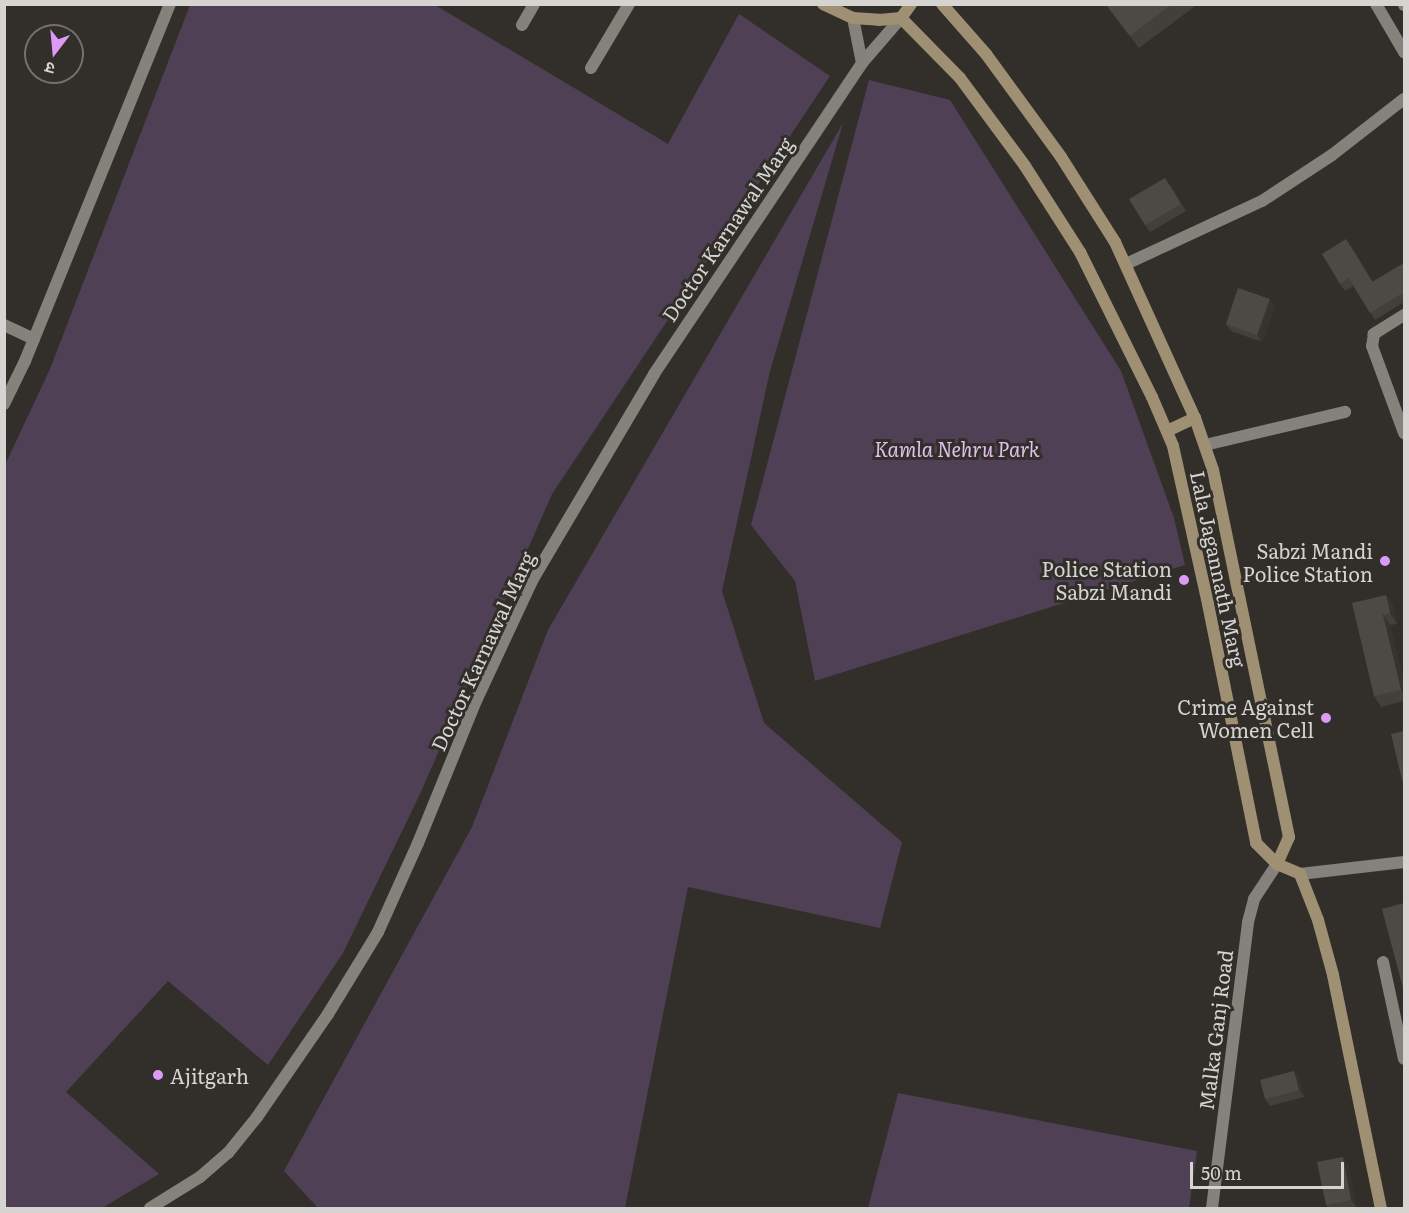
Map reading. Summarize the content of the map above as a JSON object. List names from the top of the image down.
{
  "streets": {
    "main road": ["Lala Jagannath Marg"],
    "street": ["Doctor Karnawal Marg", "Malka Ganj Road"]
  },
  "crossings": [
    ["Doctor Karnawal Marg", "Lala Jagannath Marg"],
    ["Lala Jagannath Marg", "Malka Ganj Road"]
  ],
  "parks": ["Kamla Nehru Park"],
  "places": [
    "Sabzi Mandi Police Station",
    "Police Station Sabzi Mandi",
    "Crime Against Women Cell",
    "Ajitgarh"
  ],
  "scale_bar": "50 m",
  "north": "bottom"
}
